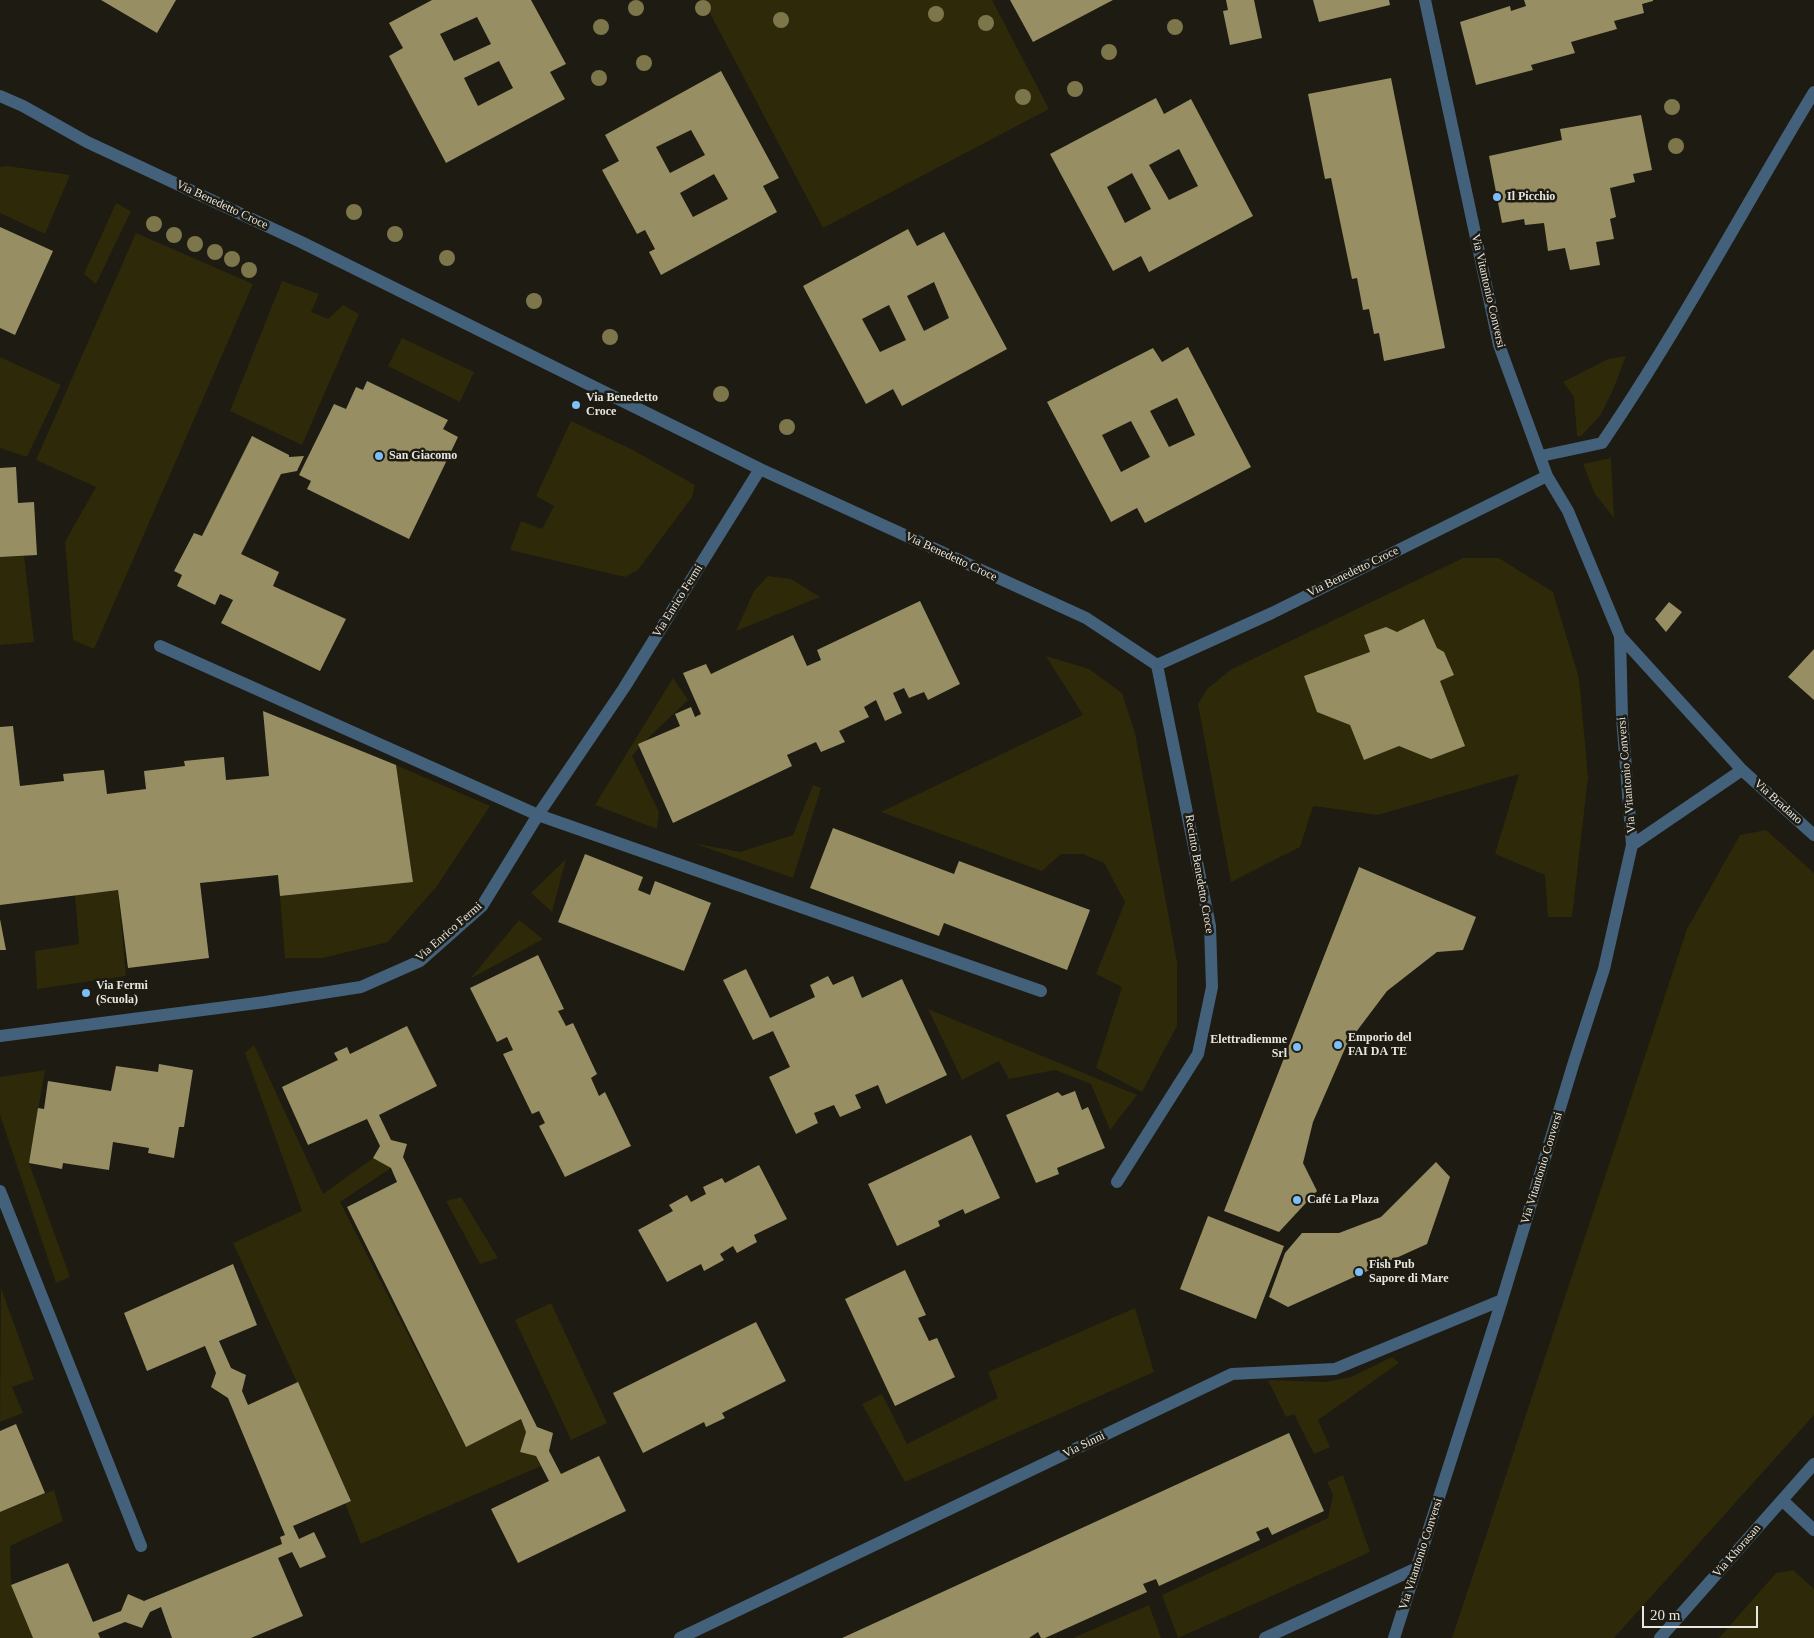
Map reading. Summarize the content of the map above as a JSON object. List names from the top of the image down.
{
  "streets": {
    "street": [
      "Via Benedetto Croce",
      "Via Vitantonio Conversi",
      "Via Enrico Fermi",
      "Via Bradano",
      "Recinto Benedetto Croce",
      "Via Sinni",
      "Via Khorasan"
    ]
  },
  "crossings": [
    ["Via Benedetto Croce", "Via Vitantonio Conversi"],
    ["Via Benedetto Croce", "Via Enrico Fermi"],
    ["Via Benedetto Croce", "Recinto Benedetto Croce"],
    ["Via Vitantonio Conversi", "Via Bradano"],
    ["Via Vitantonio Conversi", "Via Sinni"]
  ],
  "places": [
    "Il Picchio",
    "Via Benedetto Croce",
    "San Giacomo",
    "Via Fermi (Scuola)",
    "Emporio del FAI DA TE",
    "Elettradiemme Srl",
    "Café La Plaza",
    "Fish Pub Sapore di Mare"
  ],
  "scale_bar": "20 m"
}
